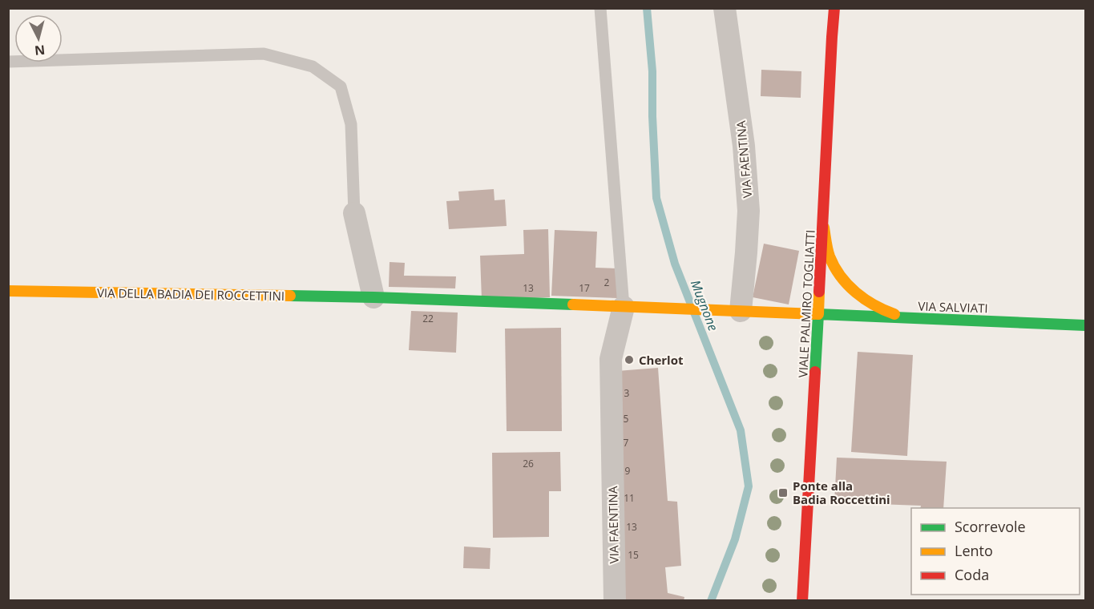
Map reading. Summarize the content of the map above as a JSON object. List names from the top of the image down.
{
  "streets": {
    "street": [
      "VIA FAENTINA",
      "VIA DELLA BADIA DEI ROCCETTINI",
      "VIALE PALMIRO TOGLIATTI",
      "VIA SALVIATI"
    ]
  },
  "crossings": [
    ["VIA FAENTINA", "VIA DELLA BADIA DEI ROCCETTINI"],
    ["VIALE PALMIRO TOGLIATTI", "VIA SALVIATI"]
  ],
  "water": ["Mugnone"],
  "places": {
    "other": ["Cherlot"],
    "transit": ["Ponte alla Badia Roccettini"]
  },
  "house_numbers": [
    "2",
    "13",
    "17",
    "22",
    "3",
    "5",
    "7",
    "26",
    "9",
    "11",
    "13",
    "15"
  ],
  "legend": ["Scorrevole", "Lento", "Coda"],
  "north": "bottom"
}
